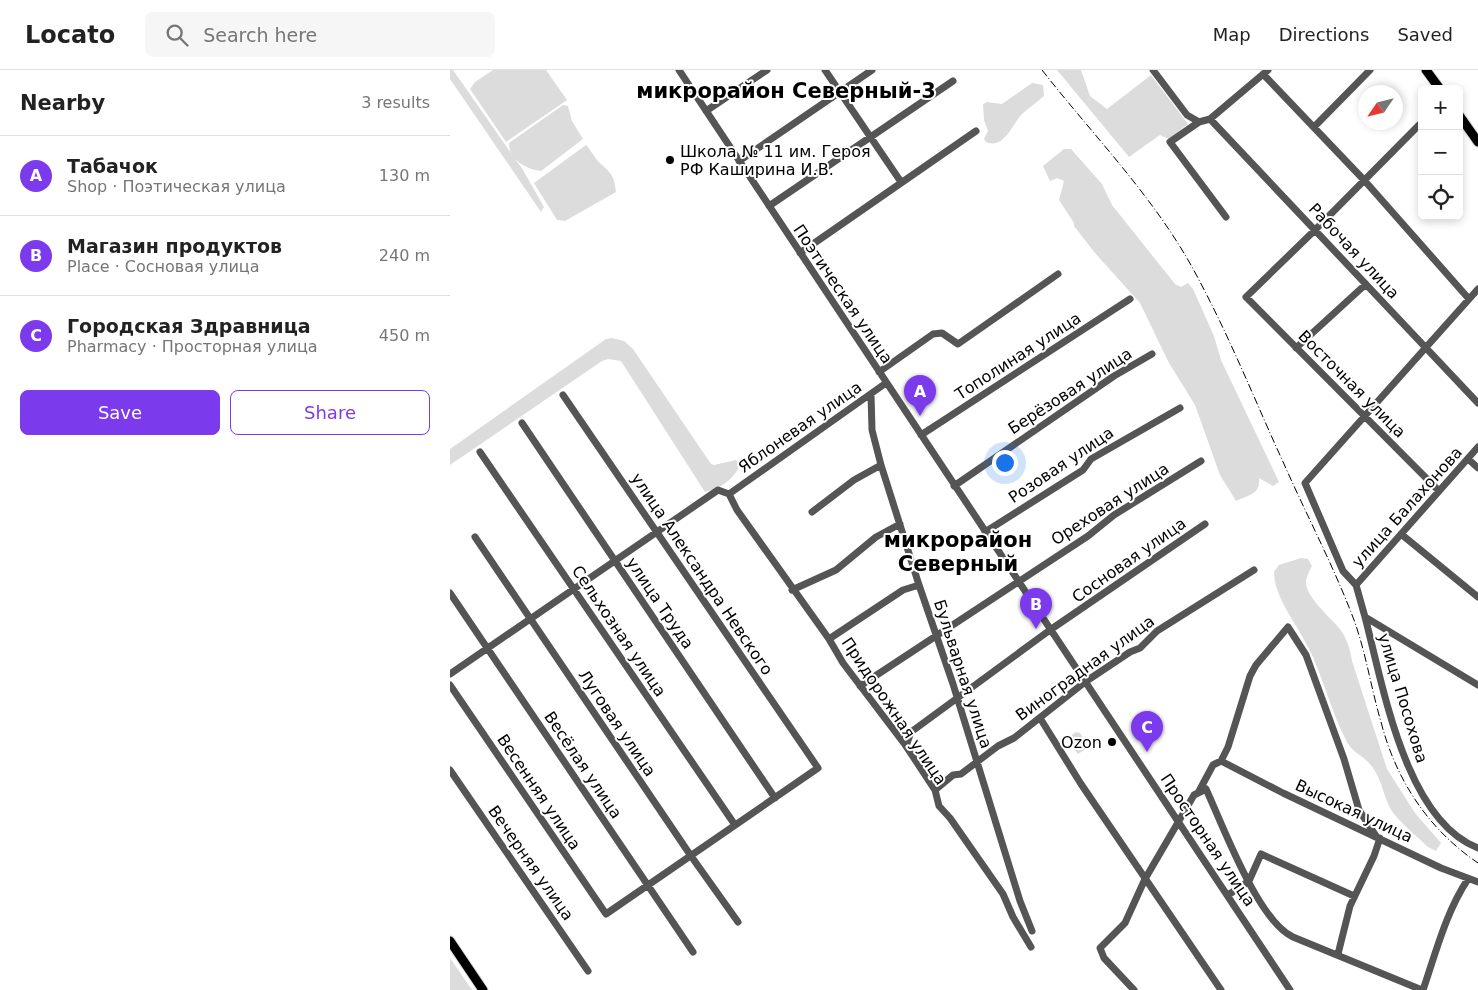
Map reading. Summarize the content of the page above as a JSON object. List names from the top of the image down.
{
  "streets": {
    "street": [
      "Рабочая улица",
      "Поэтическая улица",
      "Тополиная улица",
      "Восточная улица",
      "Берёзовая улица",
      "Яблоневая улица",
      "Розовая улица",
      "Ореховая улица",
      "улица Балахонова",
      "Сосновая улица",
      "улица Александра Невского",
      "улица Труда",
      "Сельхозная улица",
      "Виноградная улица",
      "Бульварная улица",
      "улица Посохова",
      "Придорожная улица",
      "Луговая улица",
      "Весёлая улица",
      "Весенняя улица",
      "Высокая улица",
      "Просторная улица",
      "Вечерняя улица"
    ]
  },
  "crossings": [
    ["Рабочая улица", "Восточная улица"],
    ["Поэтическая улица", "Тополиная улица"],
    ["Поэтическая улица", "Берёзовая улица"],
    ["Поэтическая улица", "Яблоневая улица"],
    ["Поэтическая улица", "Розовая улица"],
    ["Поэтическая улица", "Ореховая улица"],
    ["Поэтическая улица", "Сосновая улица"],
    ["Поэтическая улица", "Виноградная улица"],
    ["Поэтическая улица", "Просторная улица"],
    ["Восточная улица", "улица Балахонова"],
    ["Яблоневая улица", "Бульварная улица"],
    ["Яблоневая улица", "Придорожная улица"],
    ["Ореховая улица", "Бульварная улица"],
    ["Ореховая улица", "Придорожная улица"],
    ["улица Балахонова", "улица Посохова"],
    ["Сосновая улица", "Бульварная улица"],
    ["Сосновая улица", "Придорожная улица"],
    ["улица Александра Невского", "улица Труда"],
    ["Виноградная улица", "Бульварная улица"],
    ["Виноградная улица", "Придорожная улица"],
    ["Виноградная улица", "Просторная улица"],
    ["Весёлая улица", "Весенняя улица"]
  ],
  "districts": ["микрорайон Северный-3", "микрорайон Северный"],
  "places": ["Школа № 11 им. Героя РФ Каширина И.В.", "Ozon"],
  "north": "bottom left",
  "page": {
    "header": "Locato",
    "search": "Search here",
    "nav": ["Map", "Directions", "Saved"],
    "heading": ["Nearby", "3 results"],
    "map_buttons": ["+", "−"],
    "list": [
      {
        "mark": "A",
        "name": "Табачок",
        "note": "Shop · Поэтическая улица",
        "value": "130 m"
      },
      {
        "mark": "B",
        "name": "Магазин продуктов",
        "note": "Place · Сосновая улица",
        "value": "240 m"
      },
      {
        "mark": "C",
        "name": "Городская Здравница",
        "note": "Pharmacy · Просторная улица",
        "value": "450 m"
      }
    ],
    "buttons": ["Save", "Share"],
    "pins": ["A", "B", "C"]
  }
}
